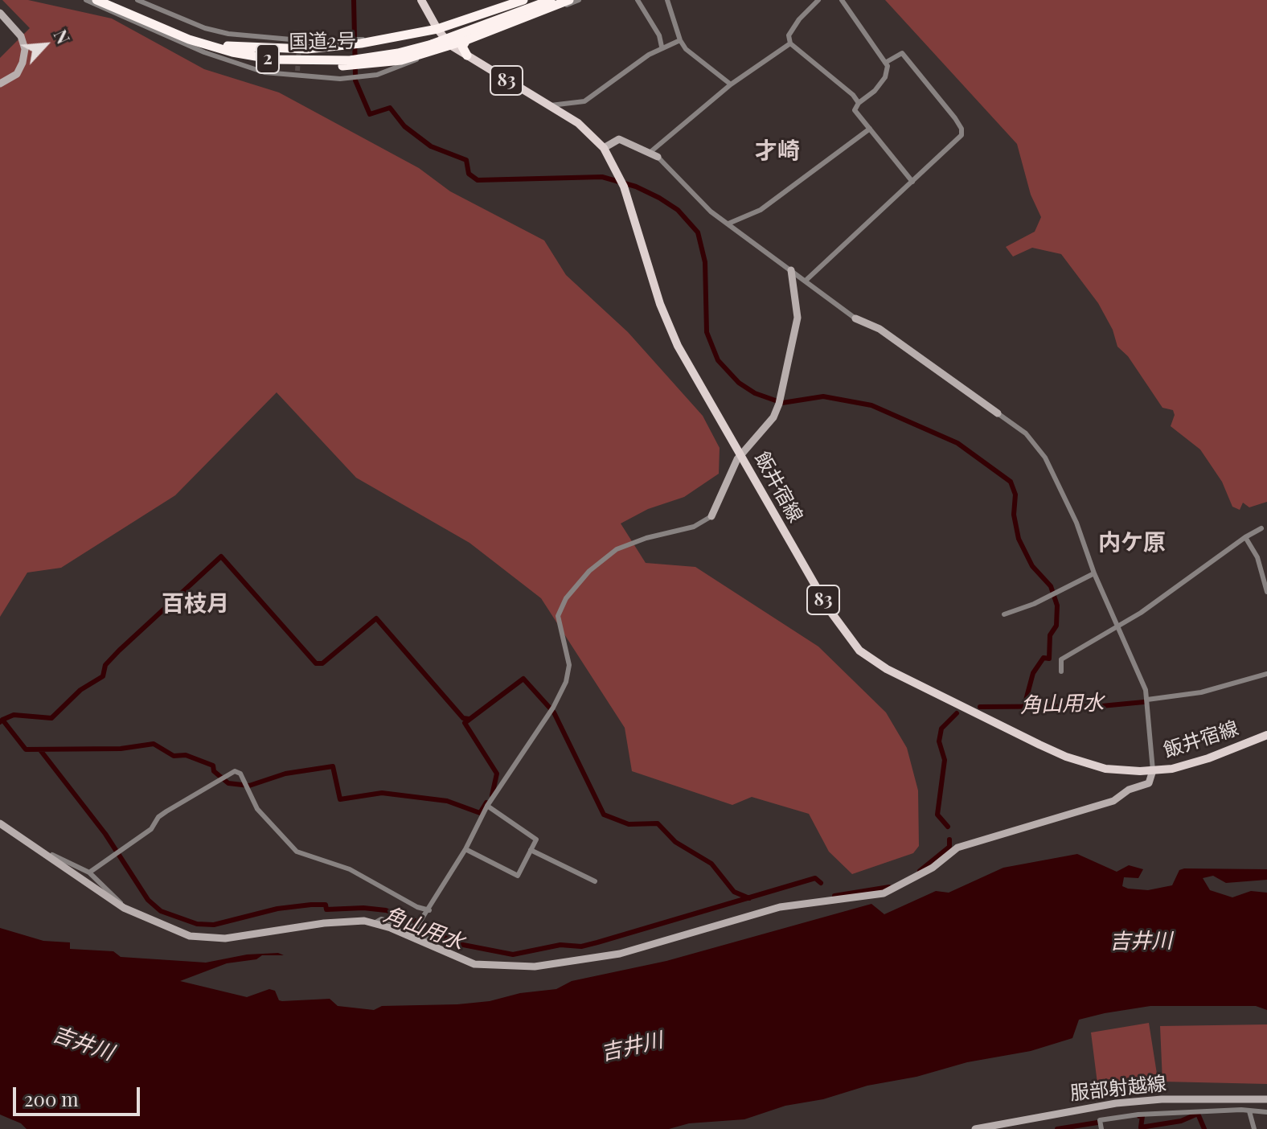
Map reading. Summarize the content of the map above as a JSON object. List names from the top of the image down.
{
  "streets": {
    "highway": ["国道2号", "2"],
    "main road": ["83", "飯井宿線"],
    "street": ["服部射越線"]
  },
  "districts": ["才崎", "内ケ原", "百枝月"],
  "water": ["角山用水", "吉井川"],
  "scale_bar": "200 m",
  "north": "top right"
}
